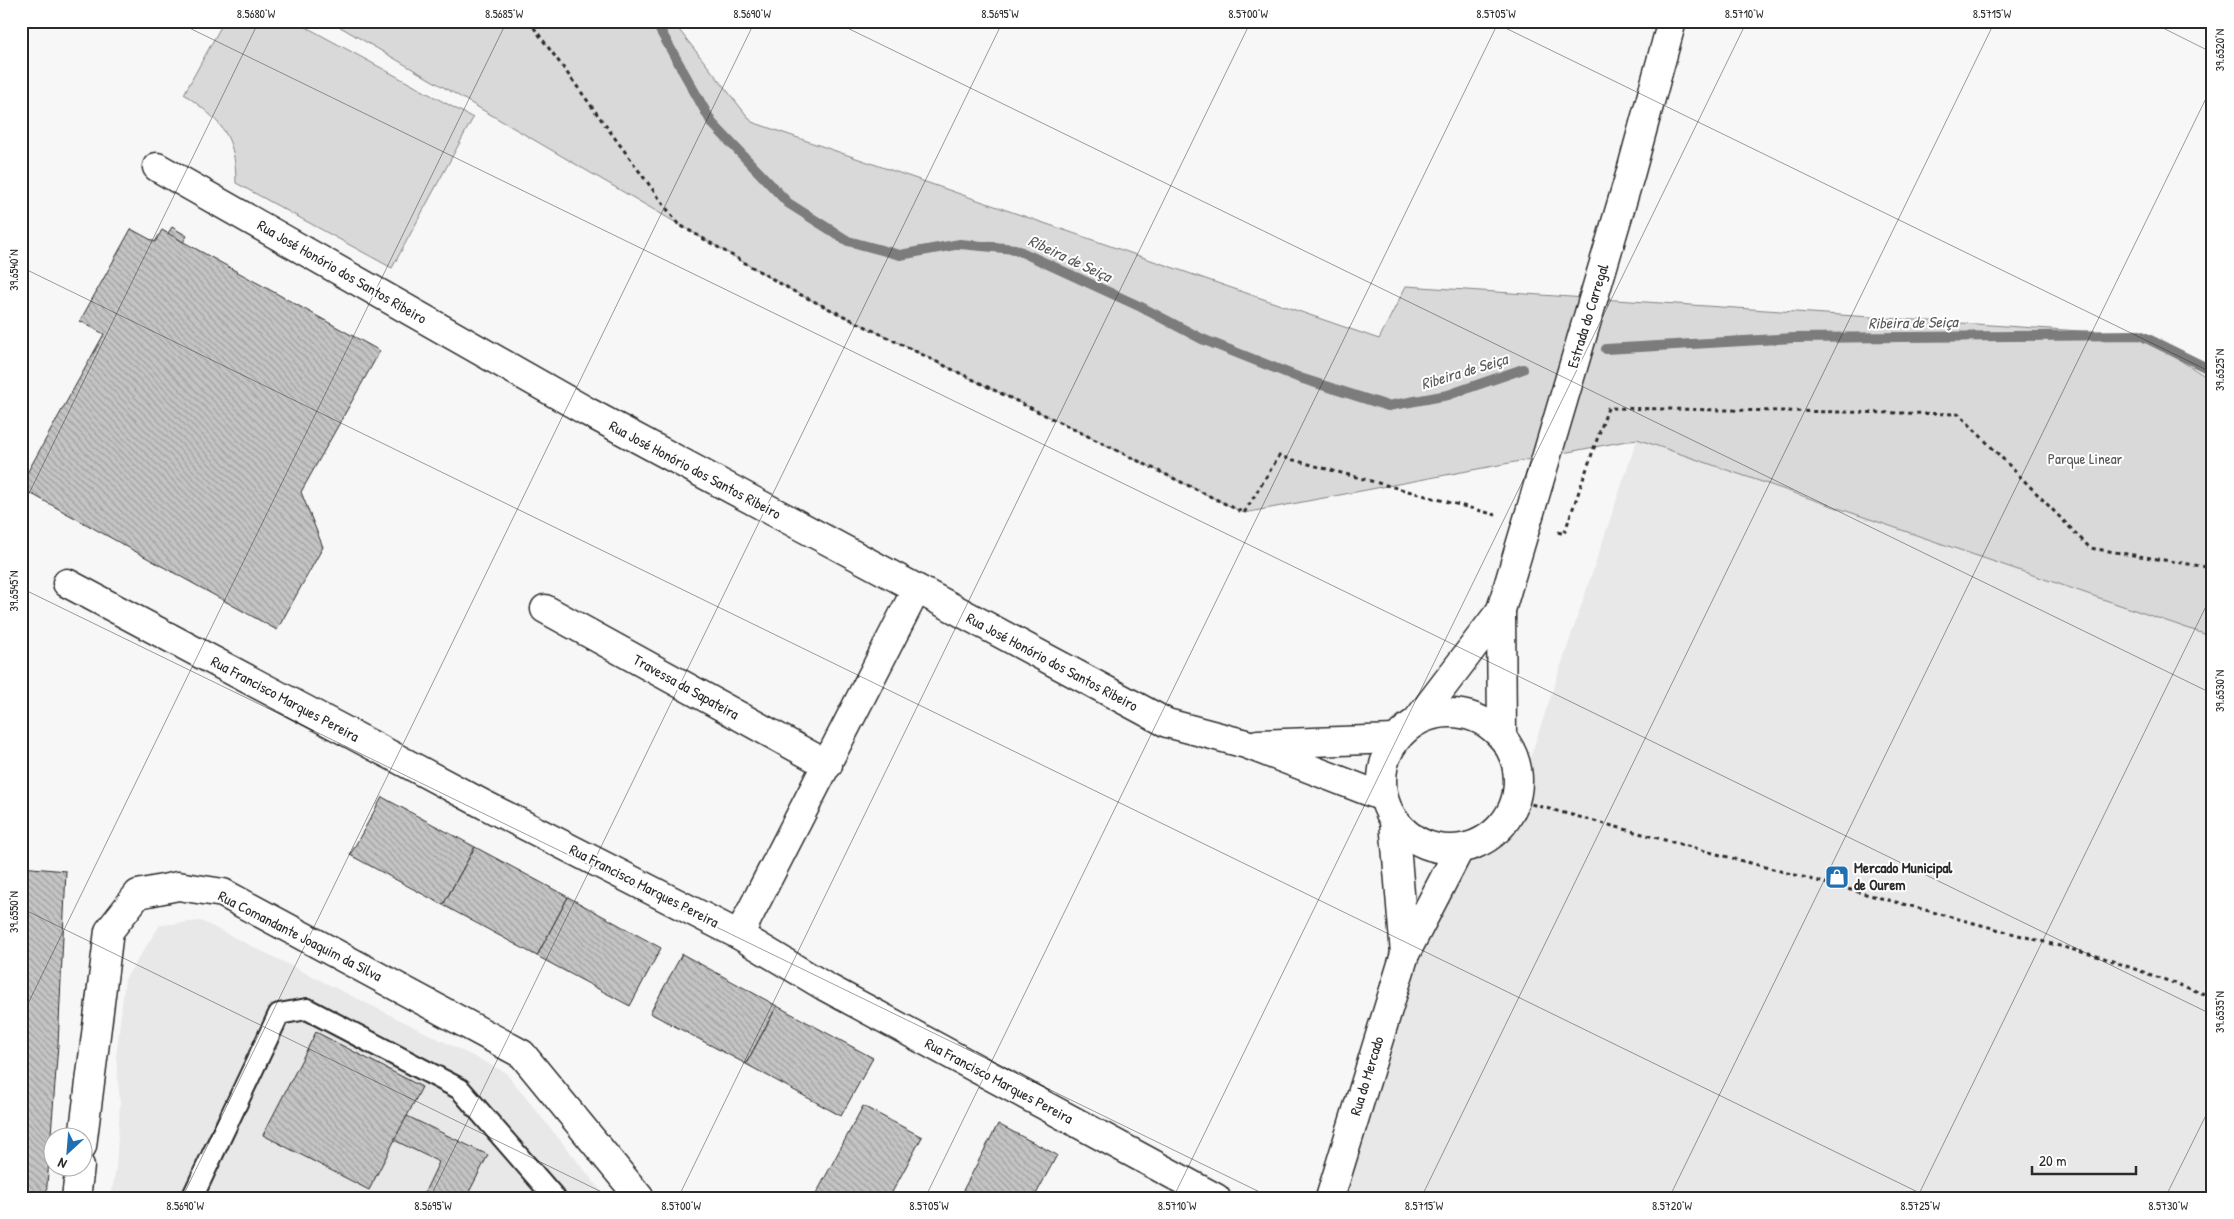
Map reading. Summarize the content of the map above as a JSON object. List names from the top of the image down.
{
  "streets": {
    "street": [
      "Rua José Honório dos Santos Ribeiro",
      "Estrada do Carregal",
      "Travessa da Sapateira",
      "Rua Francisco Marques Pereira",
      "Rua Comandante Joaquim da Silva",
      "Rua do Mercado"
    ]
  },
  "crossings": [
    ["Rua José Honório dos Santos Ribeiro", "Estrada do Carregal"],
    ["Rua José Honório dos Santos Ribeiro", "Rua do Mercado"],
    ["Estrada do Carregal", "Rua do Mercado"]
  ],
  "water": ["Ribeira de Seiça"],
  "parks": ["Parque Linear"],
  "places": {
    "shop": ["Mercado Municipal de Ourem"]
  },
  "scale_bar": "20 m",
  "north": "bottom left",
  "coordinates": [
    "8.5680°W",
    "8.5685°W",
    "8.5690°W",
    "8.5695°W",
    "8.5700°W",
    "8.5705°W",
    "8.5710°W",
    "8.5715°W",
    "39.6520°N",
    "39.6540°N",
    "39.6525°N",
    "39.6545°N",
    "39.6530°N",
    "39.6550°N",
    "39.6535°N",
    "8.5720°W",
    "8.5725°W",
    "8.5730°W"
  ]
}
